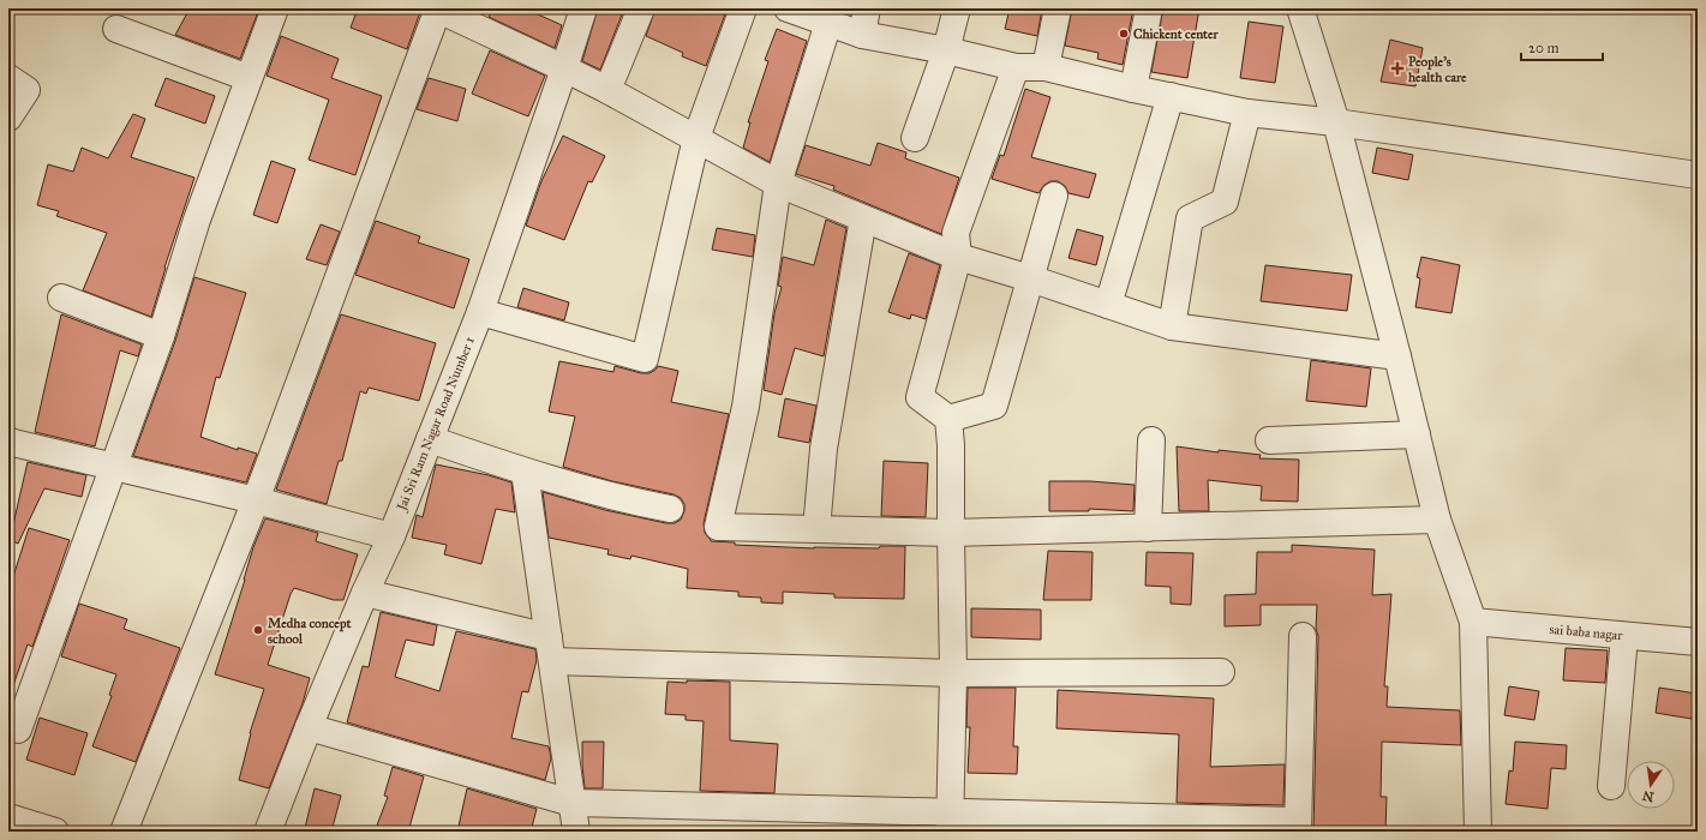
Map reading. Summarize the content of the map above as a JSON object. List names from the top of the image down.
{
  "streets": {
    "street": ["Jai Sri Ram Nagar Road Number 1", "sai baba nagar"]
  },
  "places": {
    "other": ["Chickent center", "Medha concept school"],
    "health": ["People's health care"]
  },
  "scale_bar": "20 m",
  "north": "bottom"
}
